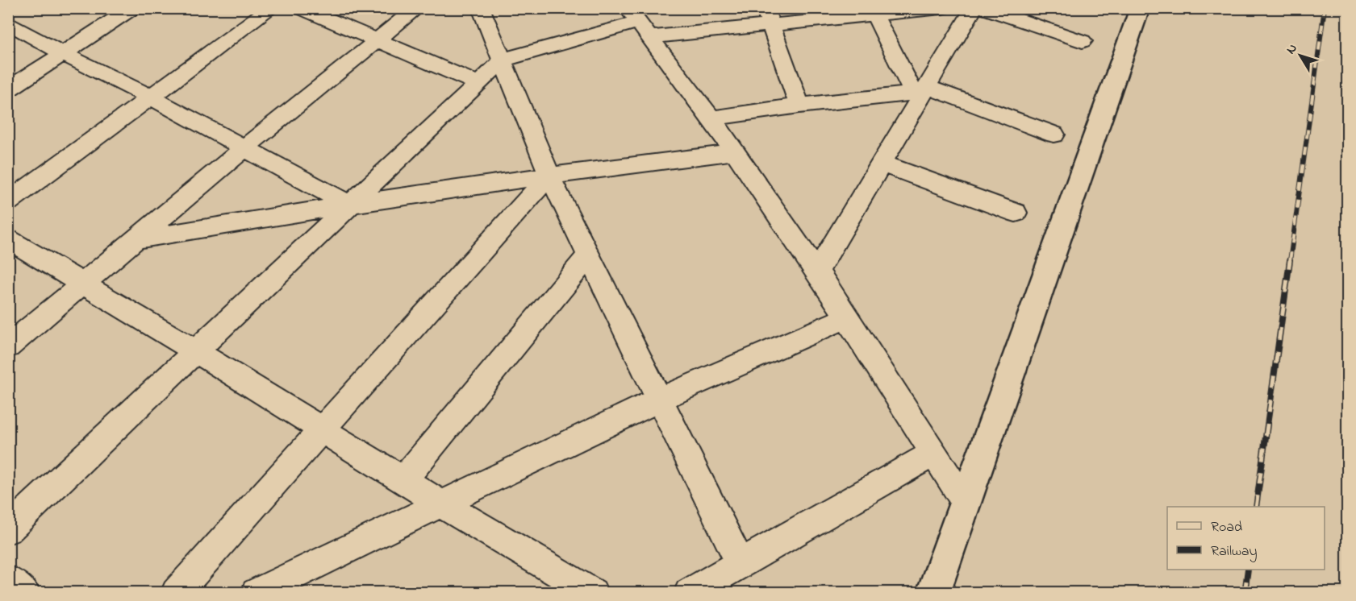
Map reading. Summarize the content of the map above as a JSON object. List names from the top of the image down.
{
  "legend": ["Road", "Railway"],
  "north": "top left"
}
